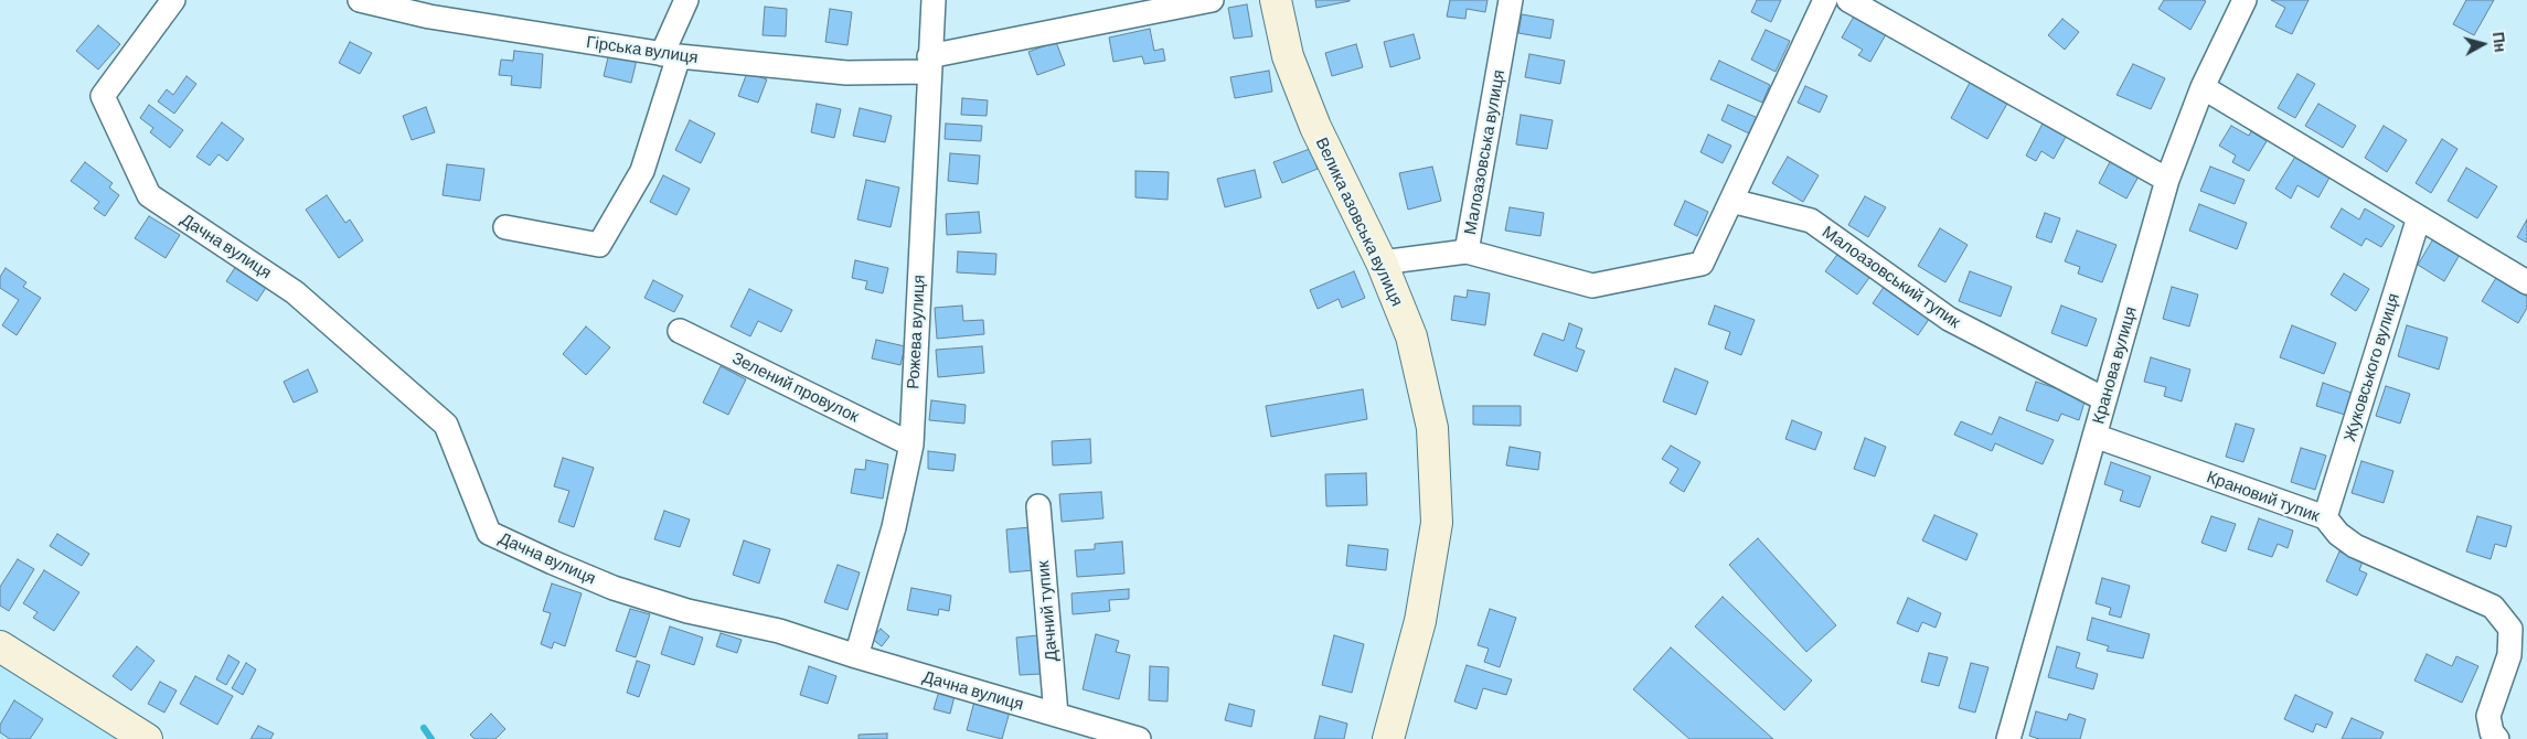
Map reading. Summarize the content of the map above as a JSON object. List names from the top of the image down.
{
  "streets": {
    "street": [
      "Гірська вулиця",
      "Малоазовська вулиця",
      "Велика азовська вулиця",
      "Дачна вулиця",
      "Малоазовський тупик",
      "Рожева вулиця",
      "Кранова вулиця",
      "Жуковського вулиця",
      "Зелений провулок",
      "Крановий тупик",
      "Дачний тупик"
    ]
  },
  "crossings": [
    ["Гірська вулиця", "Рожева вулиця"],
    ["Малоазовська вулиця", "Велика азовська вулиця"],
    ["Дачна вулиця", "Рожева вулиця"],
    ["Дачна вулиця", "Дачний тупик"],
    ["Малоазовський тупик", "Кранова вулиця"],
    ["Рожева вулиця", "Зелений провулок"],
    ["Кранова вулиця", "Крановий тупик"],
    ["Жуковського вулиця", "Крановий тупик"]
  ],
  "north": "right"
}
